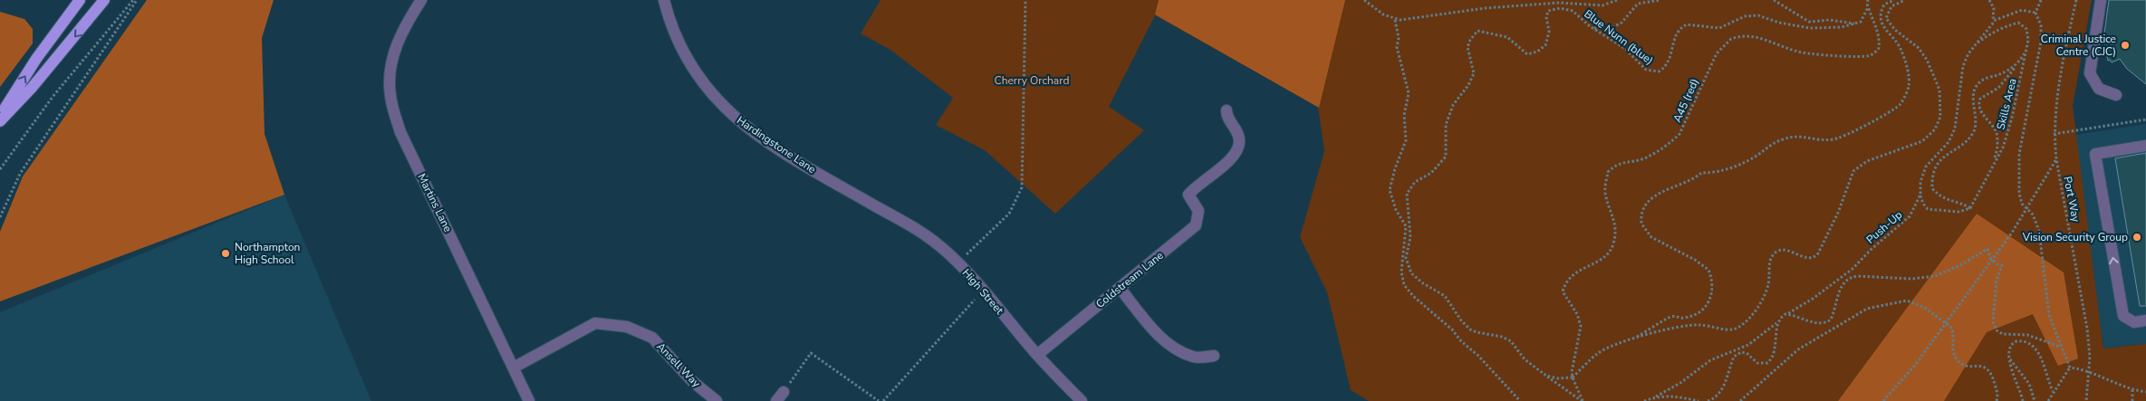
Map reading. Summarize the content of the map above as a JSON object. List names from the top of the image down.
{
  "streets": {
    "street": [
      "Hardingstone Lane",
      "Martins Lane",
      "Coldstream Lane",
      "High Street",
      "Ansell Way"
    ],
    "path": [
      "Blue Nunn (blue)",
      "A45 (red)",
      "Skills Area",
      "Port Way",
      "Push-Up"
    ]
  },
  "crossings": [
    ["Skills Area", "Push-Up"],
    ["Hardingstone Lane", "High Street"],
    ["Martins Lane", "Ansell Way"],
    ["Coldstream Lane", "High Street"]
  ],
  "parks": ["Cherry Orchard"],
  "places": ["Criminal Justice Centre (CJC)", "Vision Security Group", "Northampton High School"]
}
